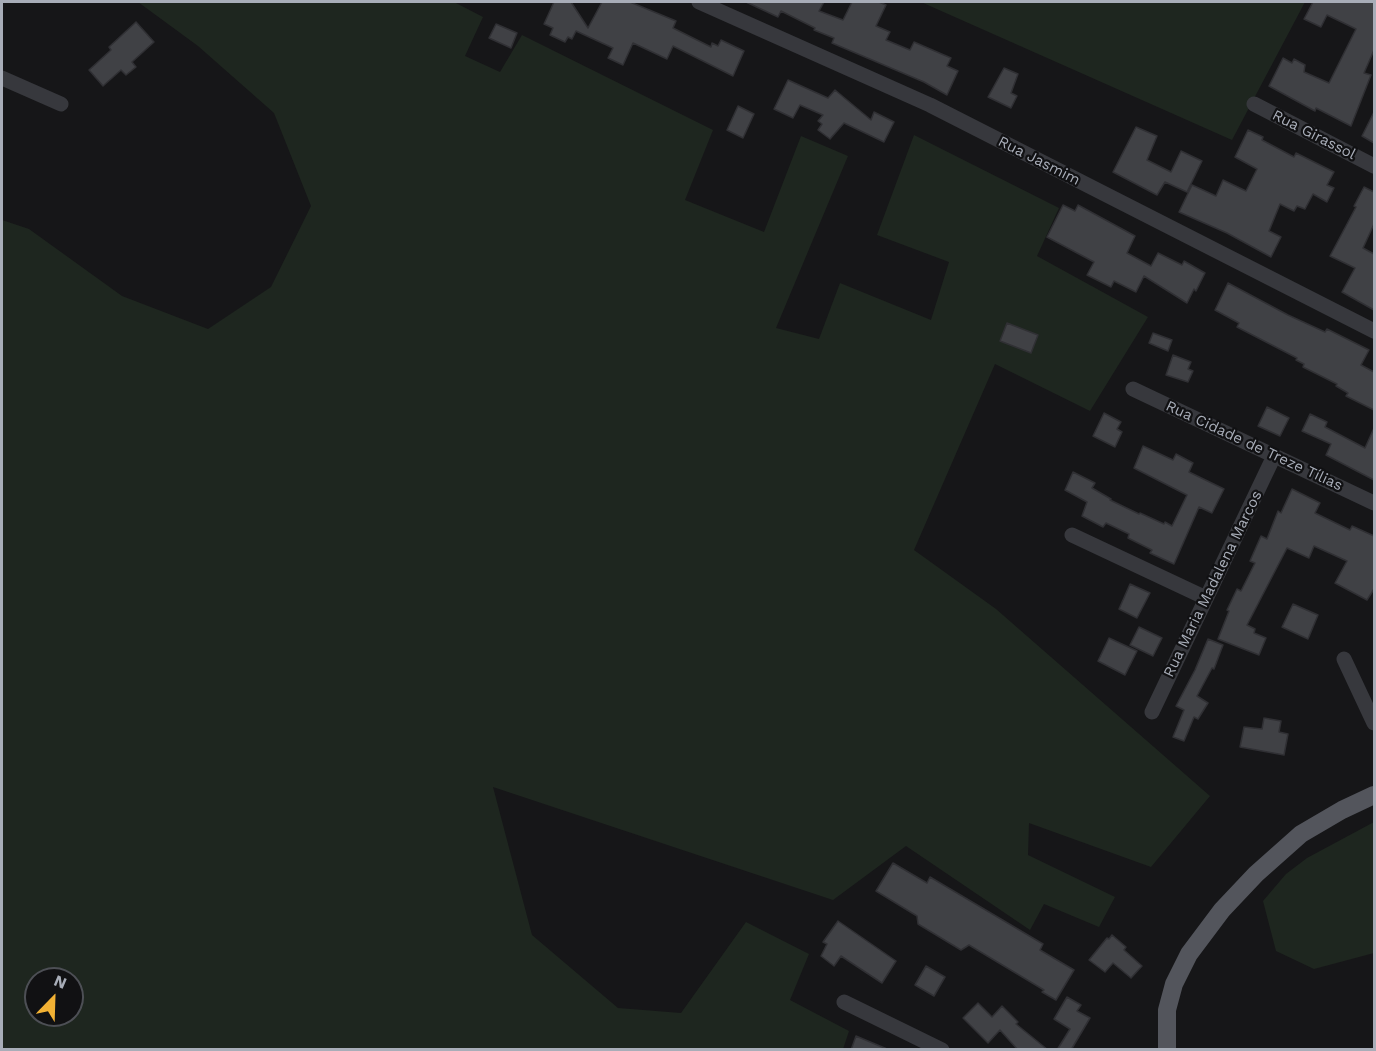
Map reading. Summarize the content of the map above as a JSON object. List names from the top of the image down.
{
  "streets": {
    "street": [
      "Rua Girassol",
      "Rua Jasmim",
      "Rua Cidade de Treze Tílias",
      "Rua Maria Madalena Marcos"
    ]
  },
  "crossings": [
    ["Rua Cidade de Treze Tílias", "Rua Maria Madalena Marcos"]
  ],
  "north": "top right"
}
